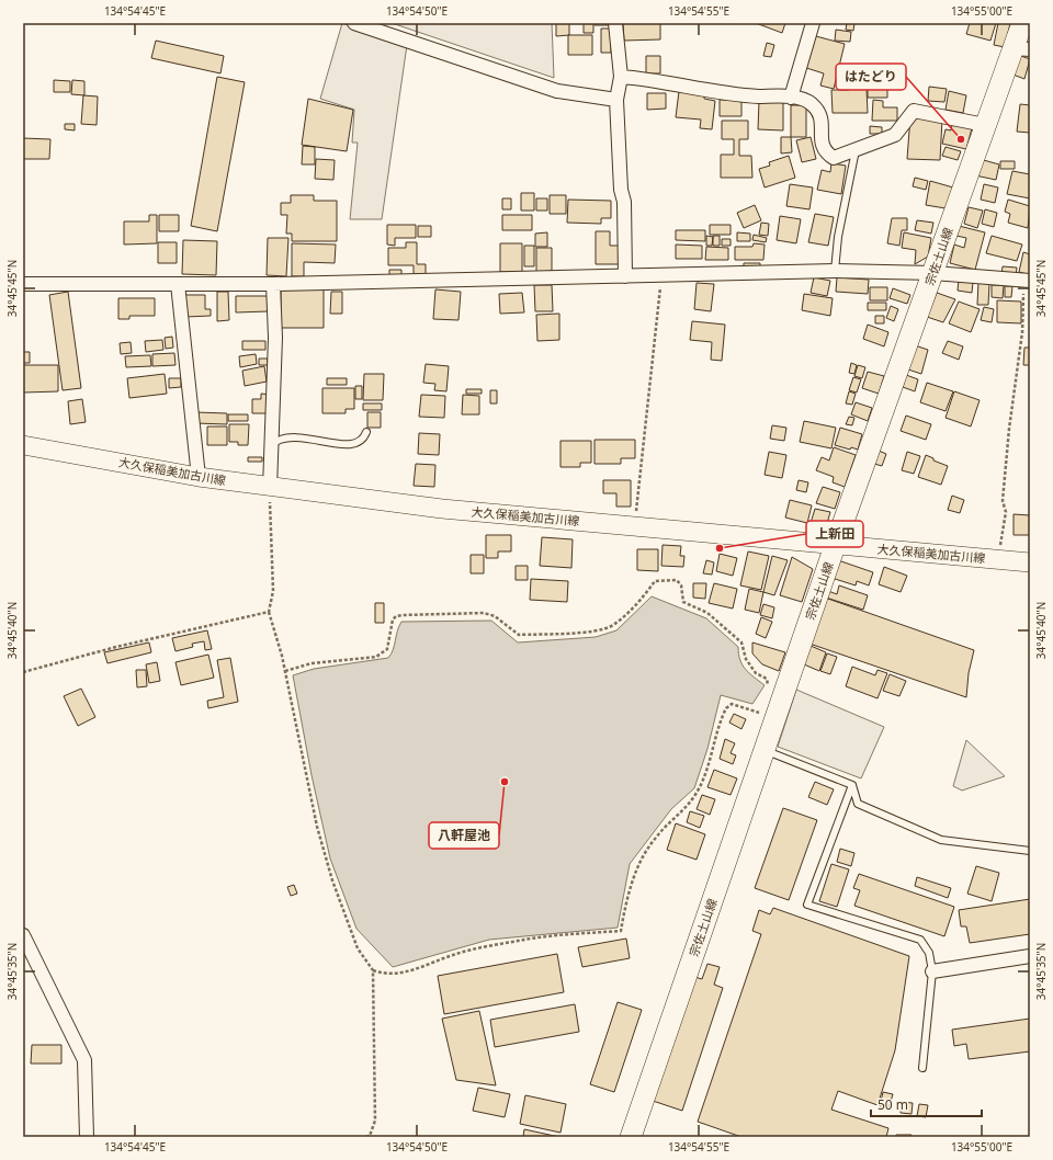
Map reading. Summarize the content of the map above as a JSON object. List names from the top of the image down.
{
  "streets": {
    "main road": ["宗佐土山線", "大久保稲美加古川線"]
  },
  "crossings": [
    ["宗佐土山線", "大久保稲美加古川線"]
  ],
  "places": ["はたどり", "上新田", "八軒屋池"],
  "scale_bar": "50 m",
  "coordinates": [
    "134°54'45\"E",
    "134°54'50\"E",
    "134°54'55\"E",
    "134°55'00\"E",
    "34°45'45\"N",
    "34°45'40\"N",
    "34°45'35\"N"
  ]
}
